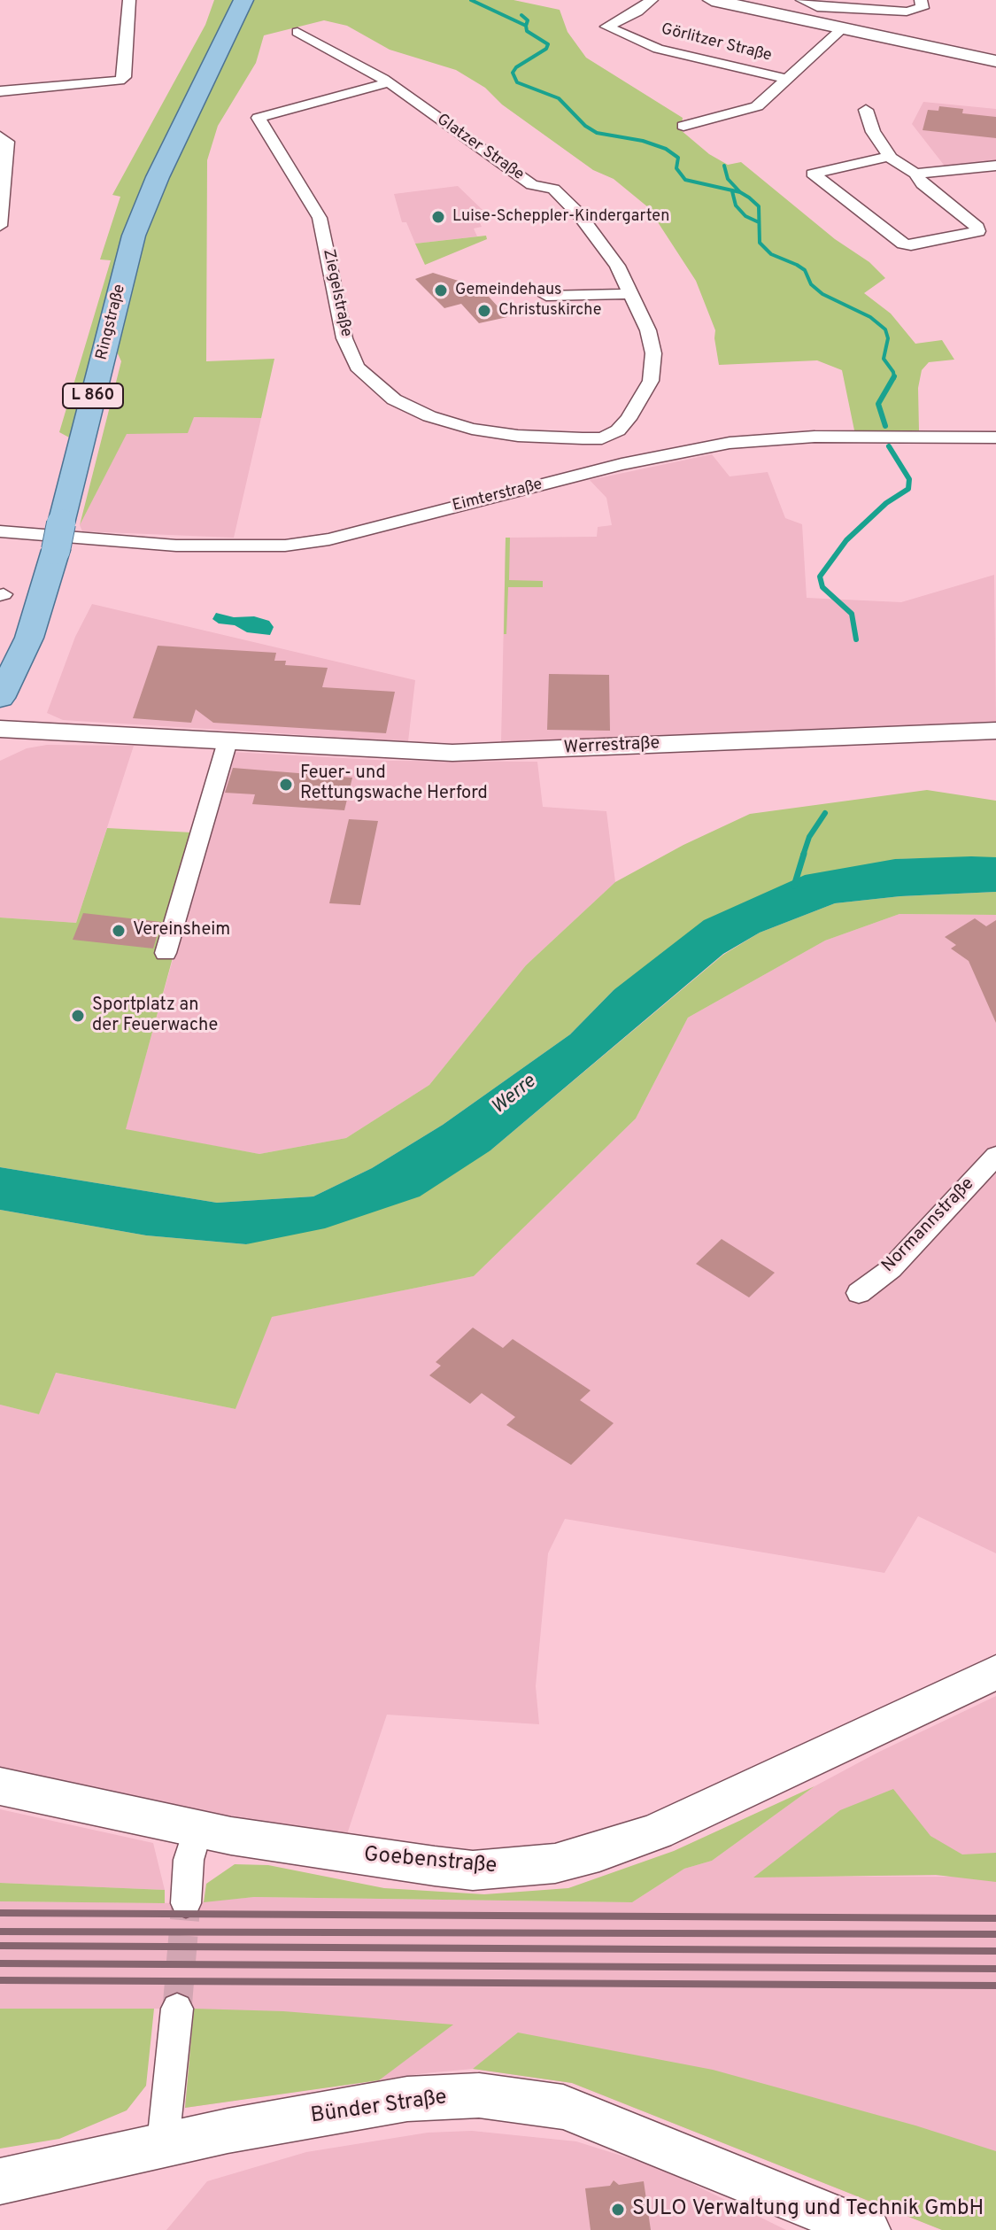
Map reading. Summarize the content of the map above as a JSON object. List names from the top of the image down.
{
  "streets": {
    "main road": ["Ringstraße", "L 860"],
    "street": [
      "Görlitzer Straße",
      "Glatzer Straße",
      "Ziegelstraße",
      "Eimterstraße",
      "Werrestraße",
      "Normannstraße",
      "Goebenstraße",
      "Bünder Straße"
    ]
  },
  "crossings": [
    ["Glatzer Straße", "Ziegelstraße"]
  ],
  "water": ["Werre"],
  "places": [
    "Luise-Scheppler-Kindergarten",
    "Gemeindehaus",
    "Christuskirche",
    "Feuer- und Rettungswache Herford",
    "Vereinsheim",
    "Sportplatz an der Feuerwache",
    "SULO Verwaltung und Technik GmbH"
  ]
}
